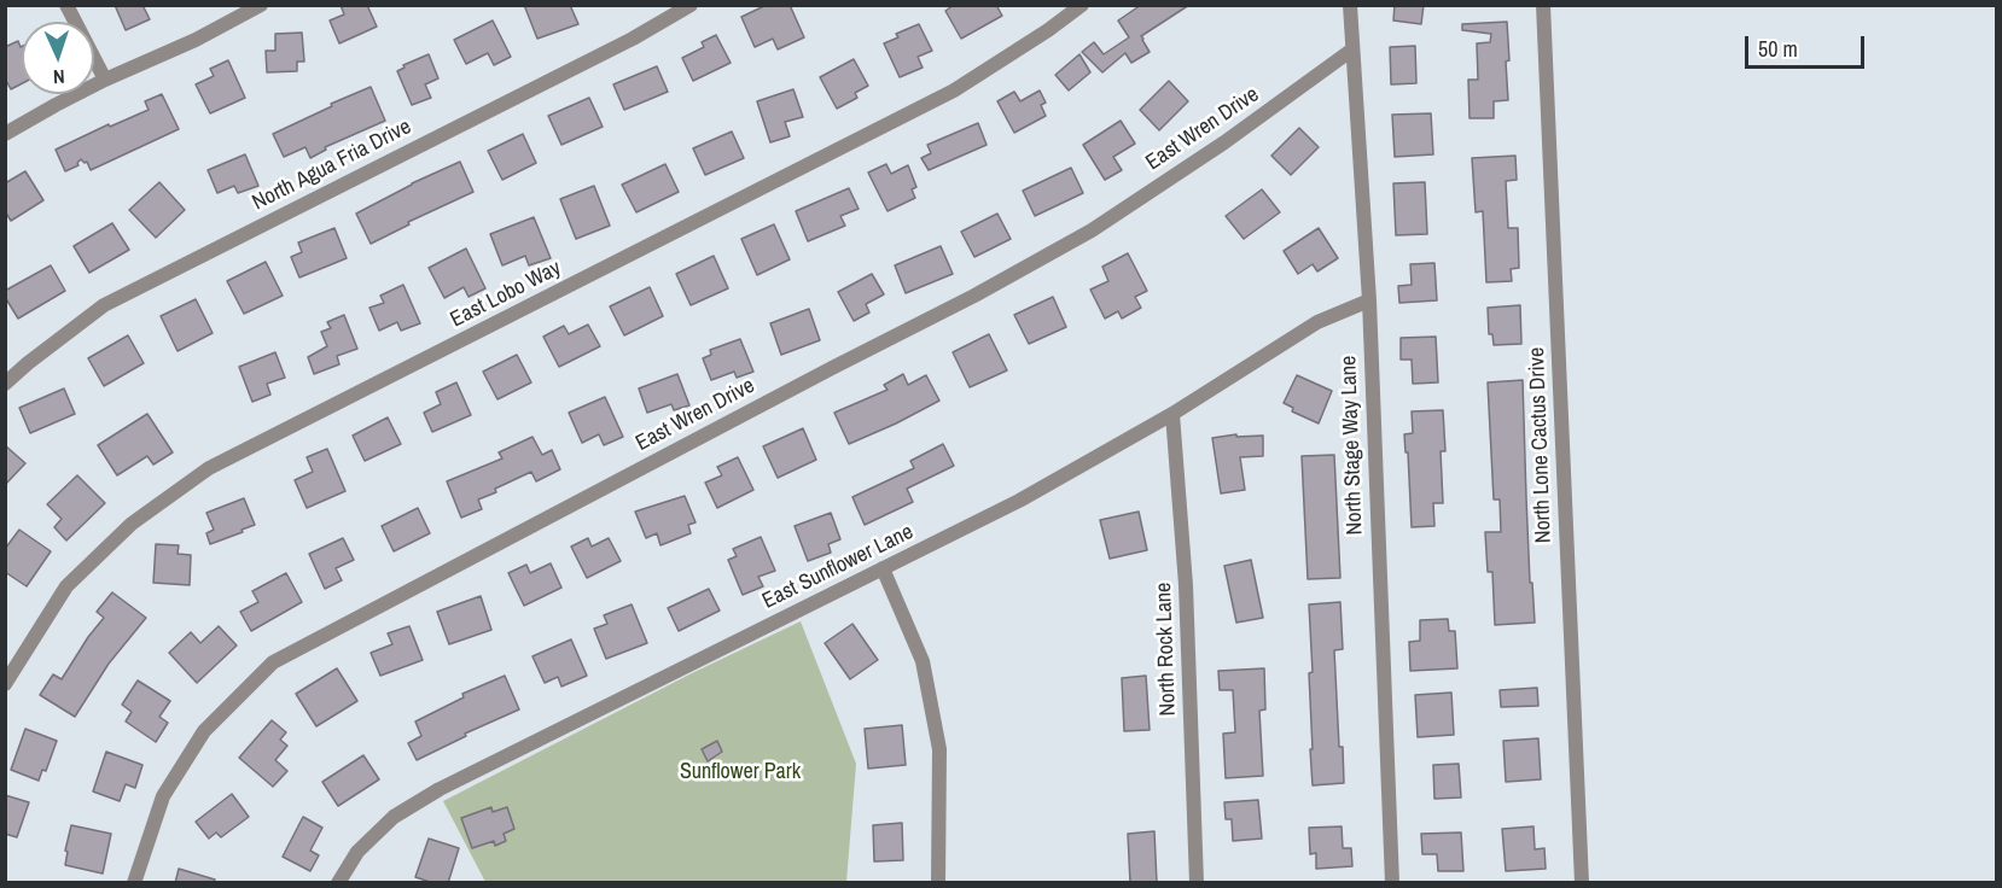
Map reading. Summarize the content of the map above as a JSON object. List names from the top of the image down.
{
  "streets": {
    "street": [
      "East Wren Drive",
      "North Agua Fria Drive",
      "East Lobo Way",
      "North Stage Way Lane",
      "North Lone Cactus Drive",
      "East Sunflower Lane",
      "North Rock Lane"
    ]
  },
  "crossings": [
    ["East Wren Drive", "North Stage Way Lane"],
    ["North Stage Way Lane", "East Sunflower Lane"],
    ["East Sunflower Lane", "North Rock Lane"]
  ],
  "parks": ["Sunflower Park"],
  "scale_bar": "50 m",
  "north": "bottom"
}
